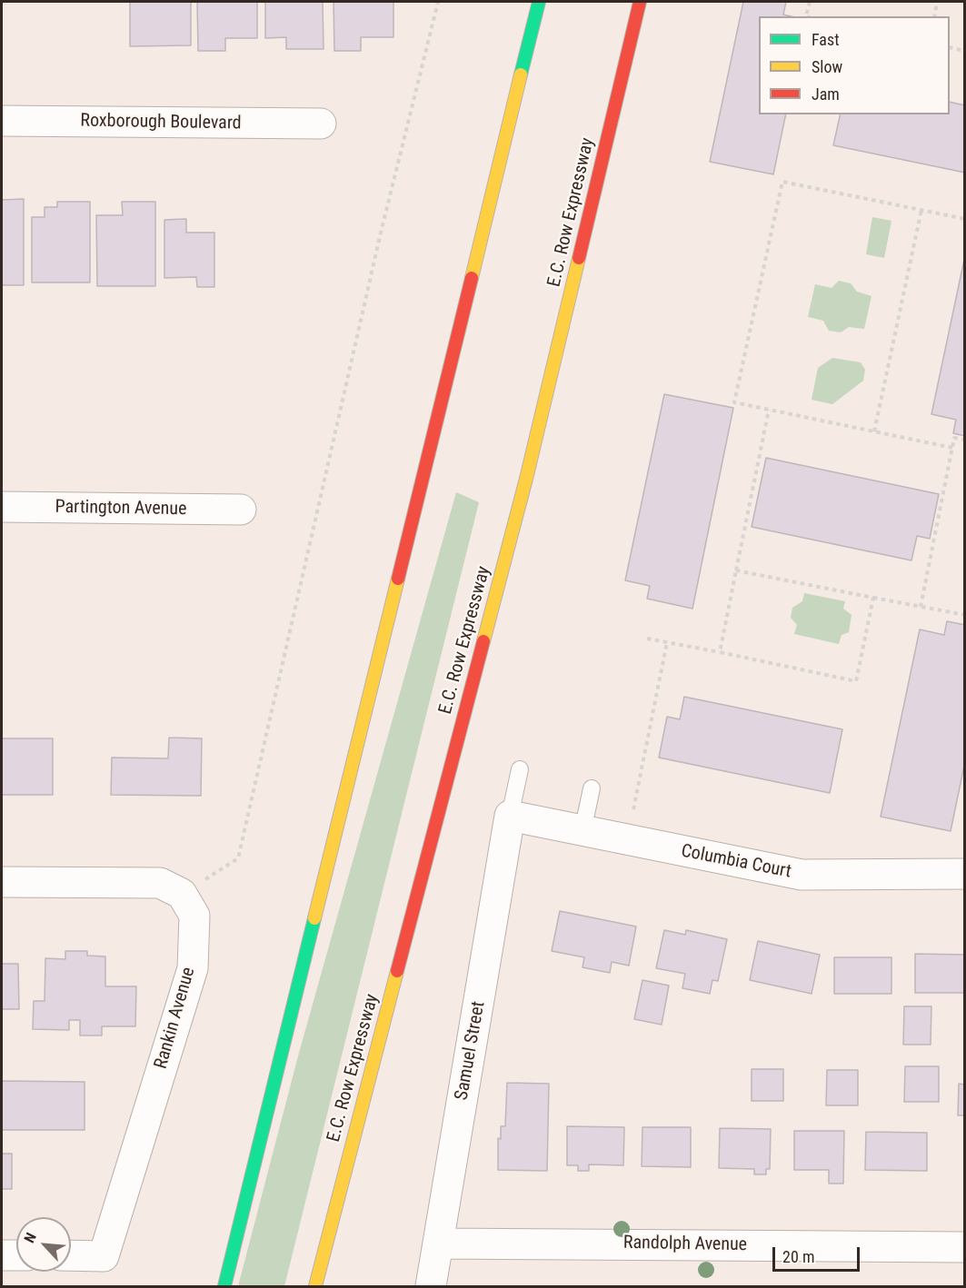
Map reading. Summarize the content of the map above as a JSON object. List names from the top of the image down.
{
  "streets": {
    "highway": ["E.C. Row Expressway"],
    "street": [
      "Roxborough Boulevard",
      "Partington Avenue",
      "Columbia Court",
      "Rankin Avenue",
      "Samuel Street",
      "Randolph Avenue"
    ]
  },
  "crossings": [
    ["Columbia Court", "Samuel Street"],
    ["Samuel Street", "Randolph Avenue"]
  ],
  "legend": ["Fast", "Slow", "Jam"],
  "scale_bar": "20 m",
  "north": "top left"
}
